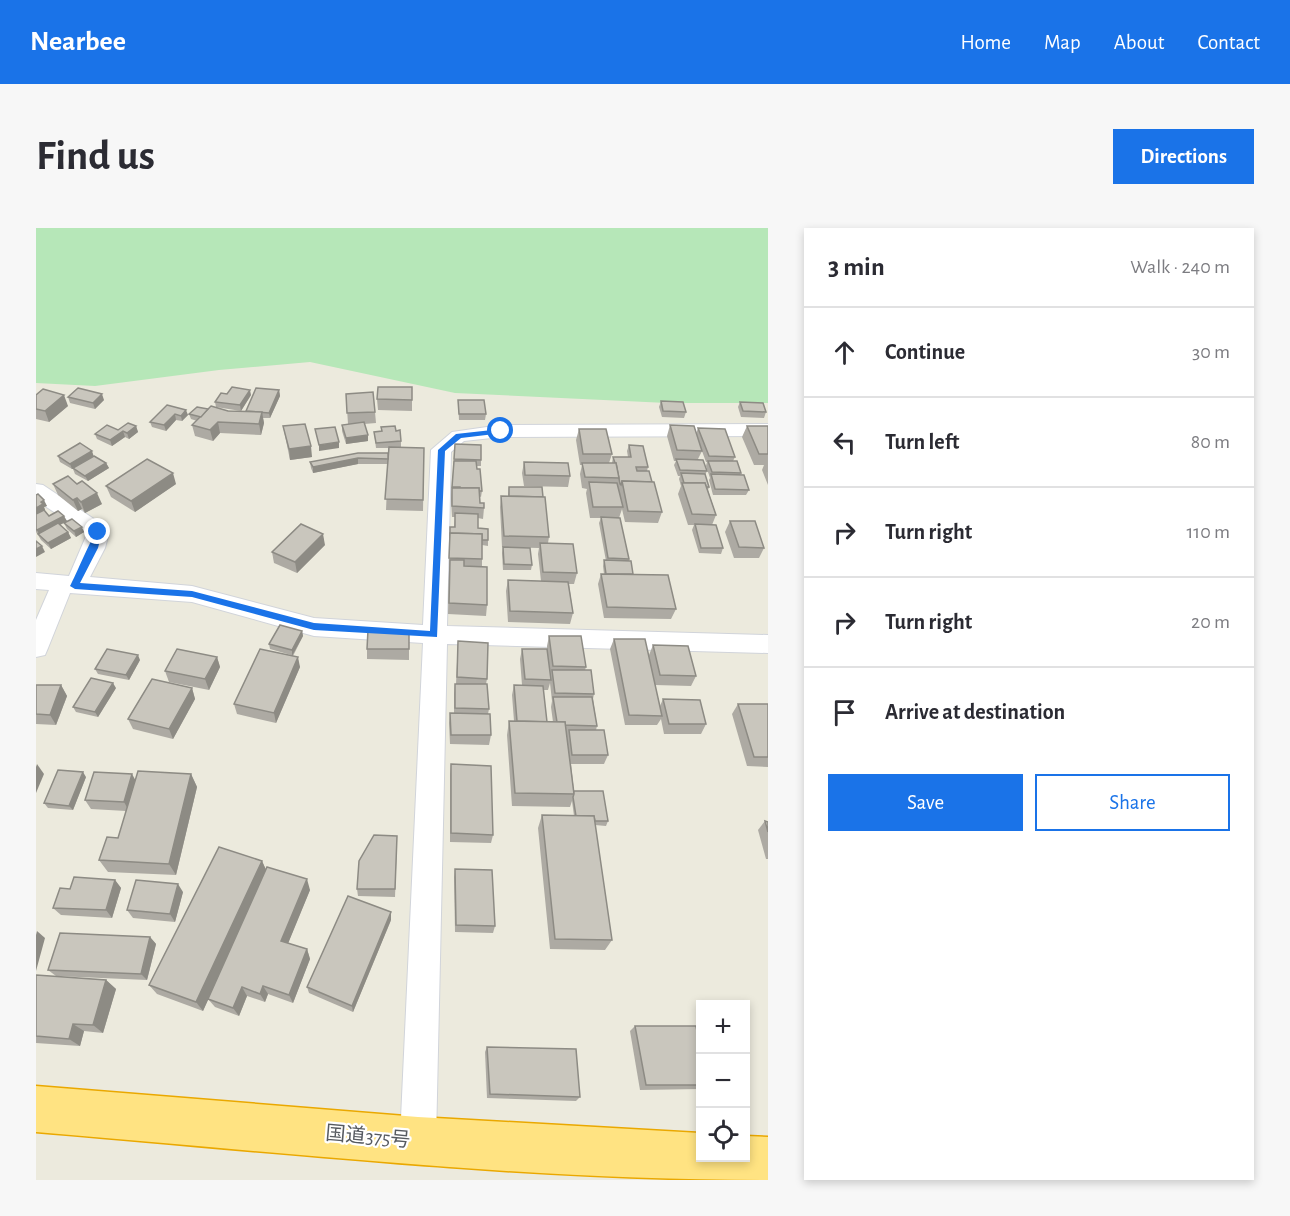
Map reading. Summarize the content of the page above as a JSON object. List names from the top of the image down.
{
  "streets": {
    "highway": ["国道375号"]
  },
  "page": {
    "header": "Nearbee",
    "nav": [
      "Home",
      "Map",
      "About",
      "Contact"
    ],
    "buttons": [
      "Directions",
      ["Save", "Share"]
    ],
    "title": "Find us",
    "heading": ["3 min", "Walk · 240 m"],
    "list": [
      ["Continue", "30 m"],
      ["Turn left", "80 m"],
      ["Turn right", "110 m"],
      ["Turn right", "20 m"],
      "Arrive at destination"
    ],
    "map_buttons": ["+", "−"]
  }
}
